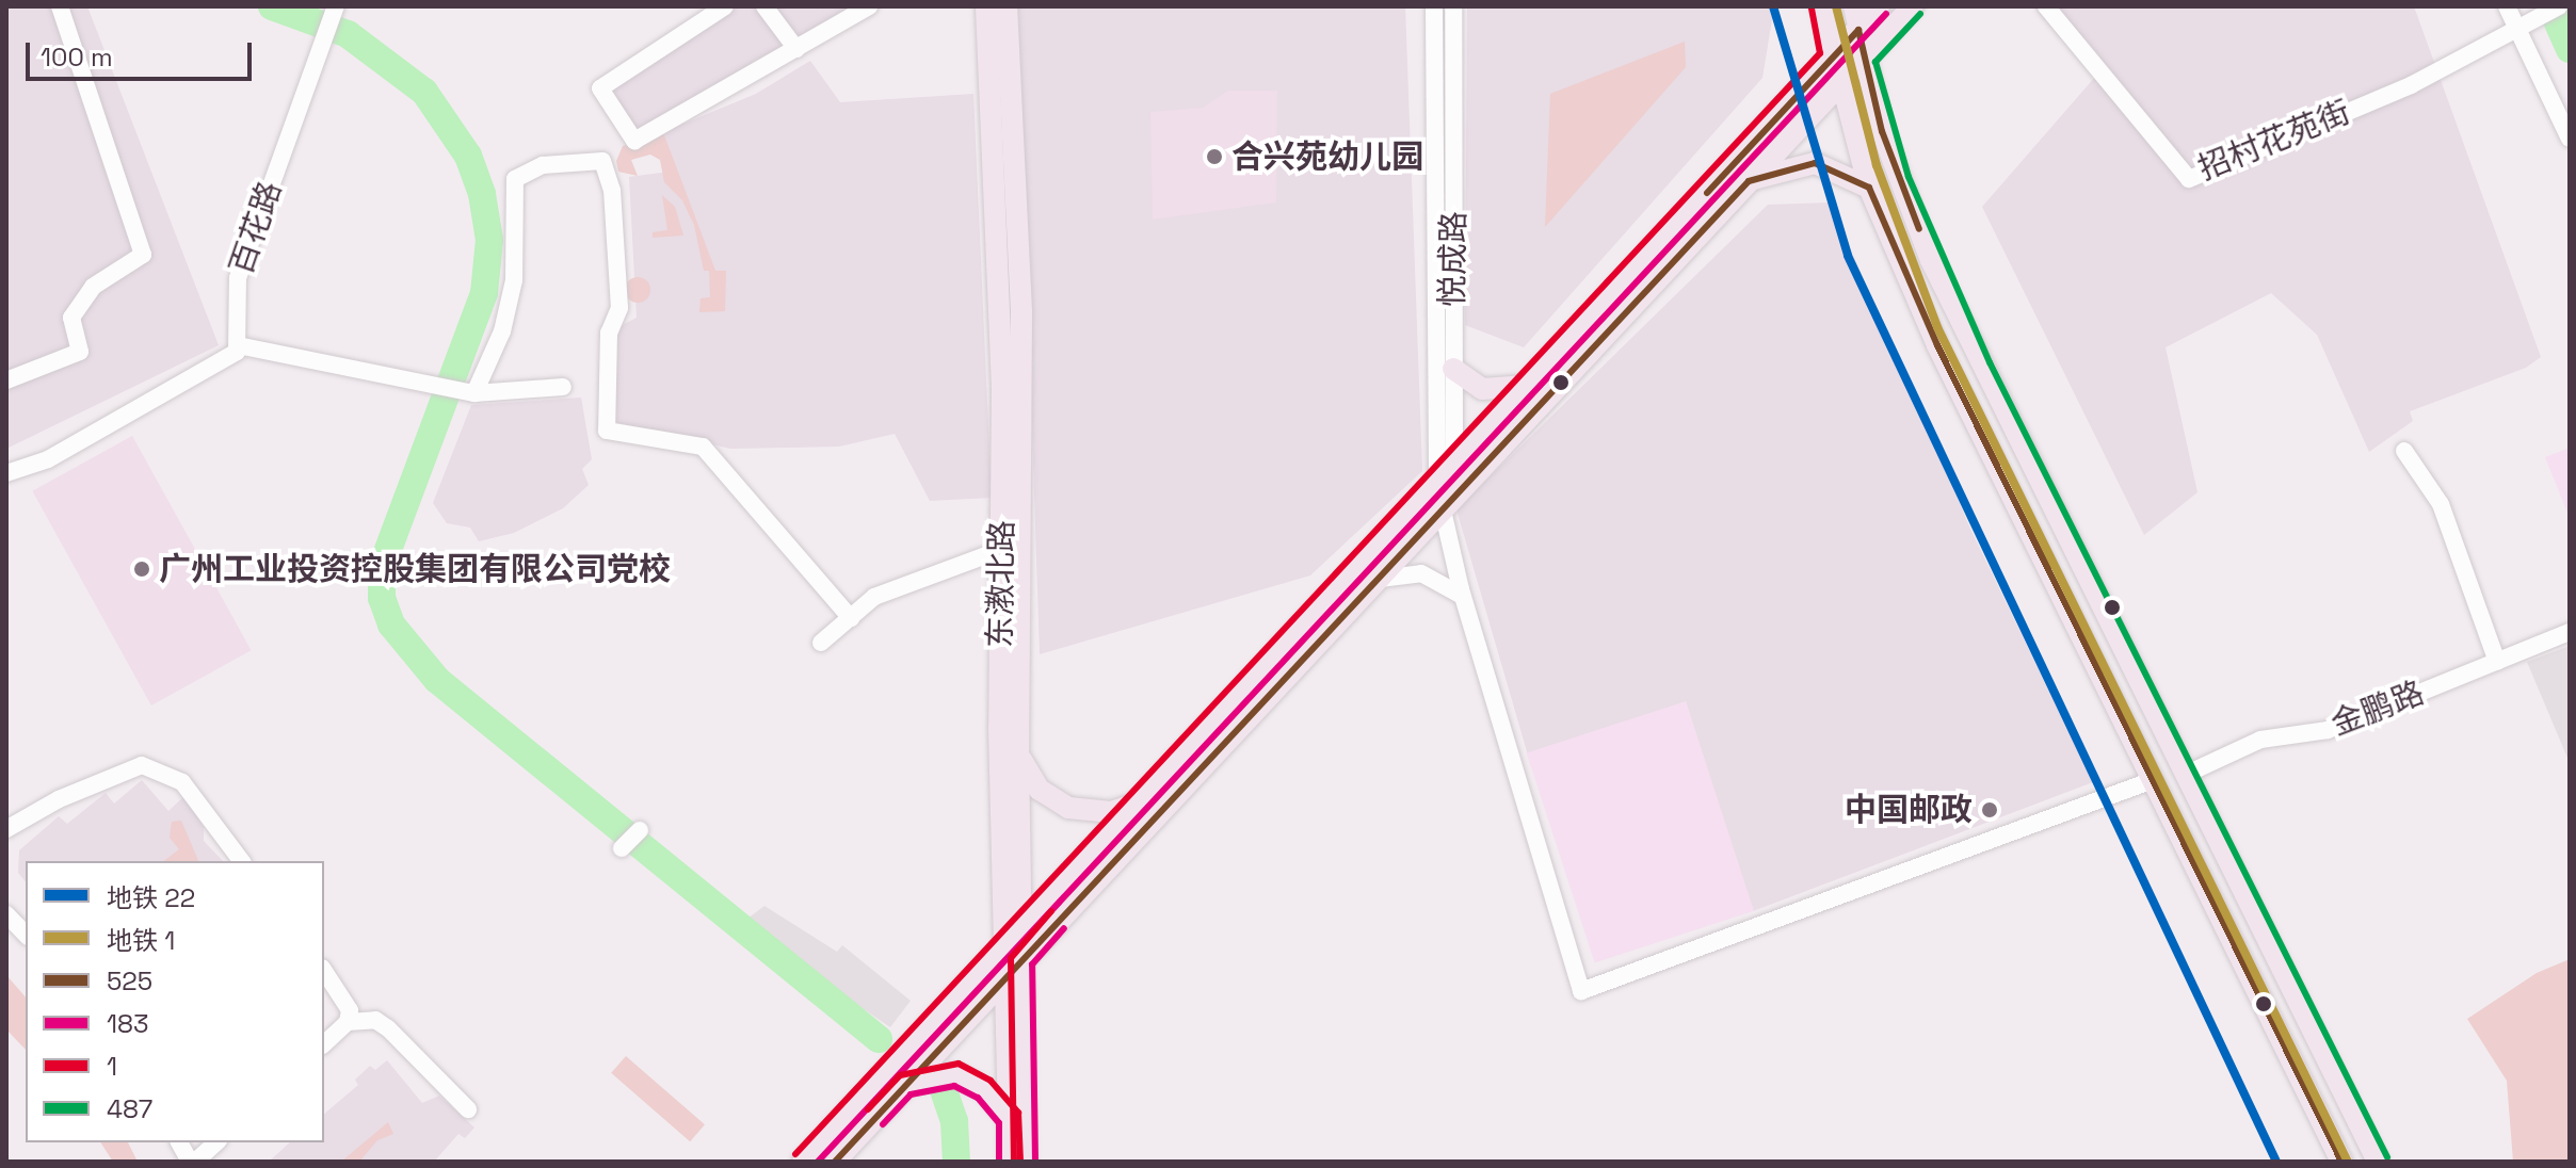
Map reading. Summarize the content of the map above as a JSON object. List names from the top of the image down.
{
  "streets": {
    "main road": ["东漖北路"],
    "street": [
      "招村花苑街",
      "百花路",
      "悦成路",
      "金鹏路"
    ]
  },
  "places": ["合兴苑幼儿园", "广州工业投资控股集团有限公司党校", "中国邮政"],
  "lines": [
    "metro line 22",
    "metro line 1",
    "transit line 1",
    "transit line 183",
    "transit line 487",
    "transit line 525"
  ],
  "legend": [
    "地铁 22",
    "地铁 1",
    "525",
    "183",
    "1",
    "487"
  ],
  "scale_bar": "100 m"
}
